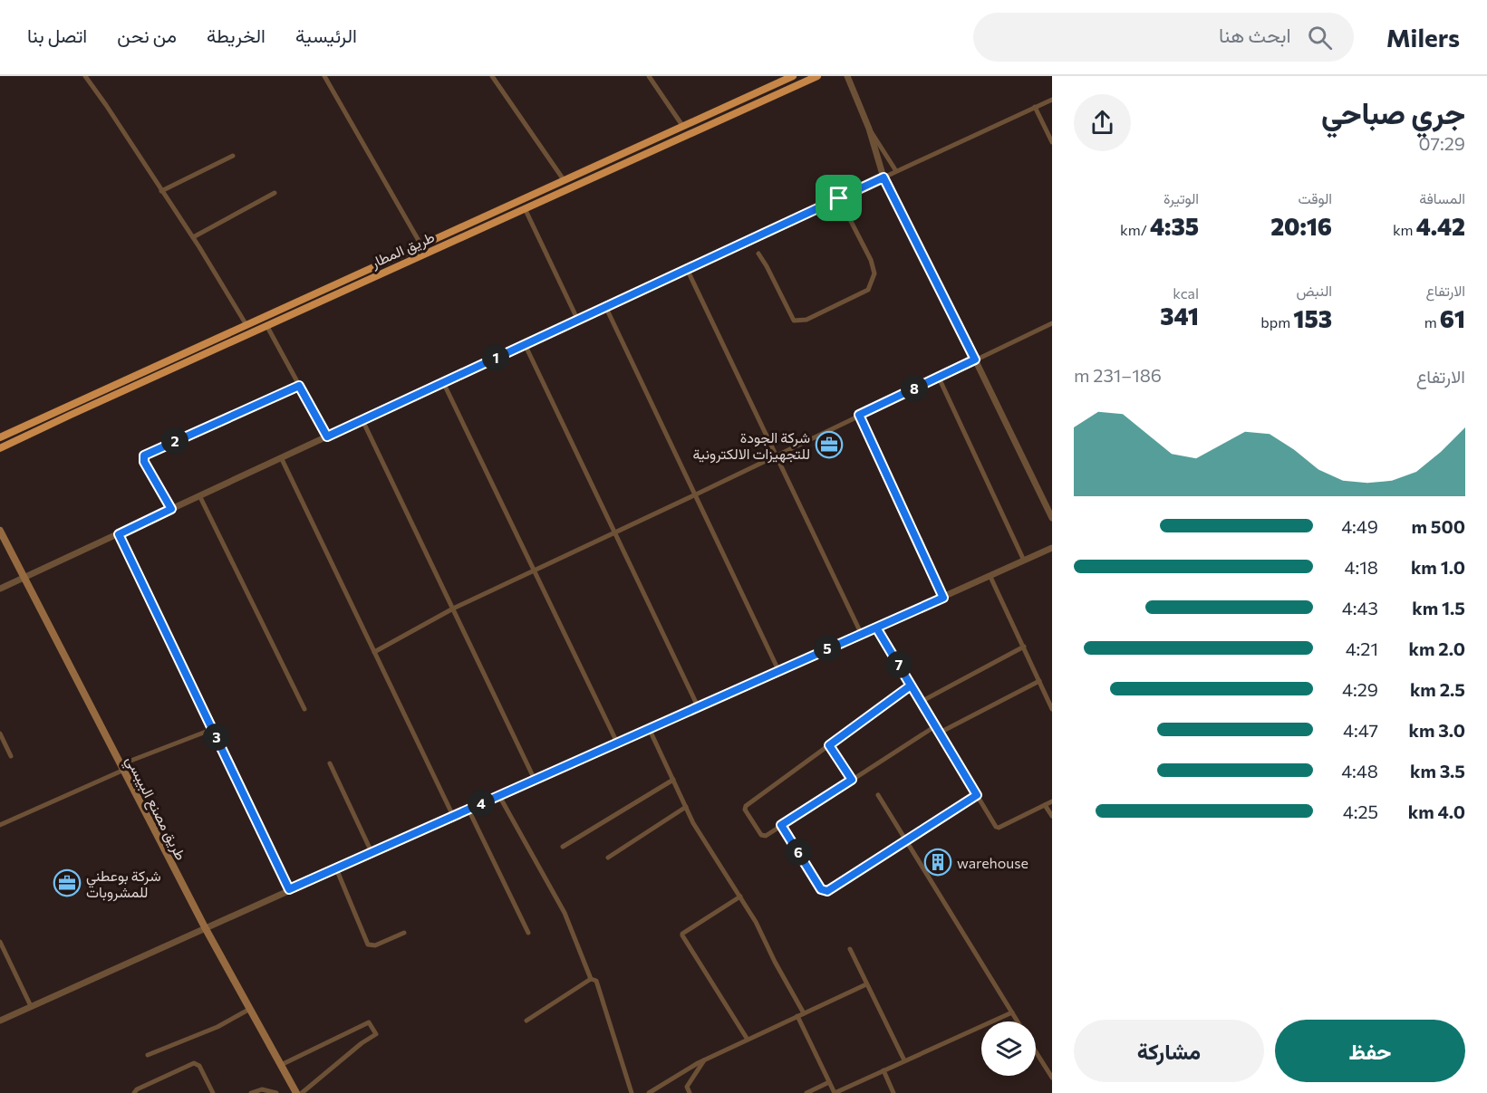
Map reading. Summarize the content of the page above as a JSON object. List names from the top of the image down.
{
  "streets": {
    "highway": ["طريق المطار"],
    "main road": ["طريق مصنع البيبسي"]
  },
  "places": {
    "office": ["شركة الجودة للتجهيزات الالكترونية", "شركة بوعطني للمشروبات"],
    "building": ["warehouse"]
  },
  "page": {
    "header": "Milers",
    "search": "ابحث هنا",
    "nav": [
      "الرئيسية",
      "الخريطة",
      "من نحن",
      "اتصل بنا"
    ],
    "heading": ["جري صباحي", "07:29"],
    "stats": [
      ["المسافة", "4.42 km"],
      ["الوقت", "20:16"],
      ["الوتيرة", "4:35 /km"],
      ["الارتفاع", "61 m"],
      ["النبض", "153 bpm"],
      ["kcal", "341"]
    ],
    "pins": [
      "1",
      "8",
      "2",
      "5",
      "7",
      "3",
      "4",
      "6"
    ],
    "chart": ["الارتفاع", "186–231 m"],
    "list": [
      {
        "name": "500 m",
        "note": "4:49"
      },
      {
        "name": "1.0 km",
        "note": "4:18"
      },
      {
        "name": "1.5 km",
        "note": "4:43"
      },
      {
        "name": "2.0 km",
        "note": "4:21"
      },
      {
        "name": "2.5 km",
        "note": "4:29"
      },
      {
        "name": "3.0 km",
        "note": "4:47"
      },
      {
        "name": "3.5 km",
        "note": "4:48"
      },
      {
        "name": "4.0 km",
        "note": "4:25"
      }
    ],
    "buttons": ["حفظ", "مشاركة"]
  }
}
